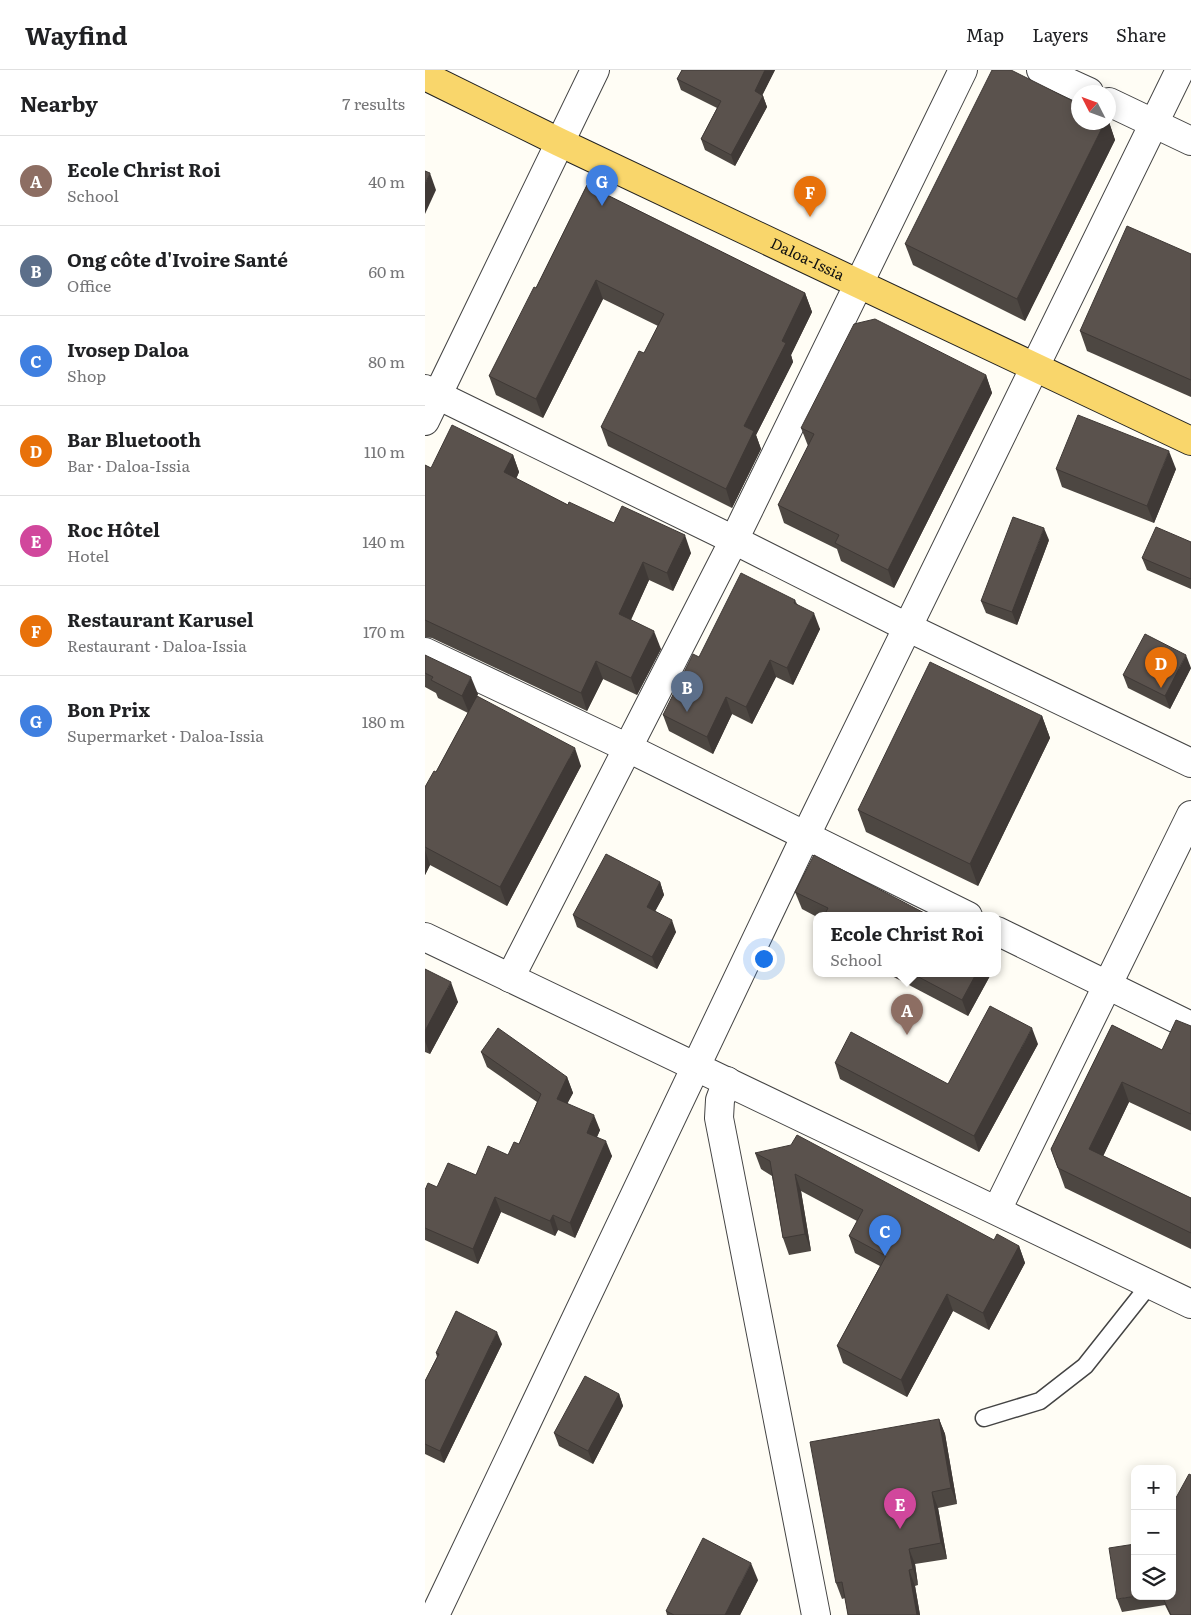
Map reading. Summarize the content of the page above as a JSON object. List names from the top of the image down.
{
  "streets": {
    "main road": ["Daloa-Issia"]
  },
  "north": "top left",
  "page": {
    "header": "Wayfind",
    "nav": ["Map", "Layers", "Share"],
    "heading": ["Nearby", "7 results"],
    "list": [
      {
        "mark": "A",
        "name": "Ecole Christ Roi",
        "note": "School",
        "value": "40 m"
      },
      {
        "mark": "B",
        "name": "Ong côte d'Ivoire Santé",
        "note": "Office",
        "value": "60 m"
      },
      {
        "mark": "C",
        "name": "Ivosep Daloa",
        "note": "Shop",
        "value": "80 m"
      },
      {
        "mark": "D",
        "name": "Bar Bluetooth",
        "note": "Bar · Daloa-Issia",
        "value": "110 m"
      },
      {
        "mark": "E",
        "name": "Roc Hôtel",
        "note": "Hotel",
        "value": "140 m"
      },
      {
        "mark": "F",
        "name": "Restaurant Karusel",
        "note": "Restaurant · Daloa-Issia",
        "value": "170 m"
      },
      {
        "mark": "G",
        "name": "Bon Prix",
        "note": "Supermarket · Daloa-Issia",
        "value": "180 m"
      }
    ],
    "pins": [
      "G",
      "F",
      "D",
      "B",
      "A",
      "C",
      "E"
    ],
    "popup": ["Ecole Christ Roi", "School"],
    "map_buttons": ["+", "−"]
  }
}
